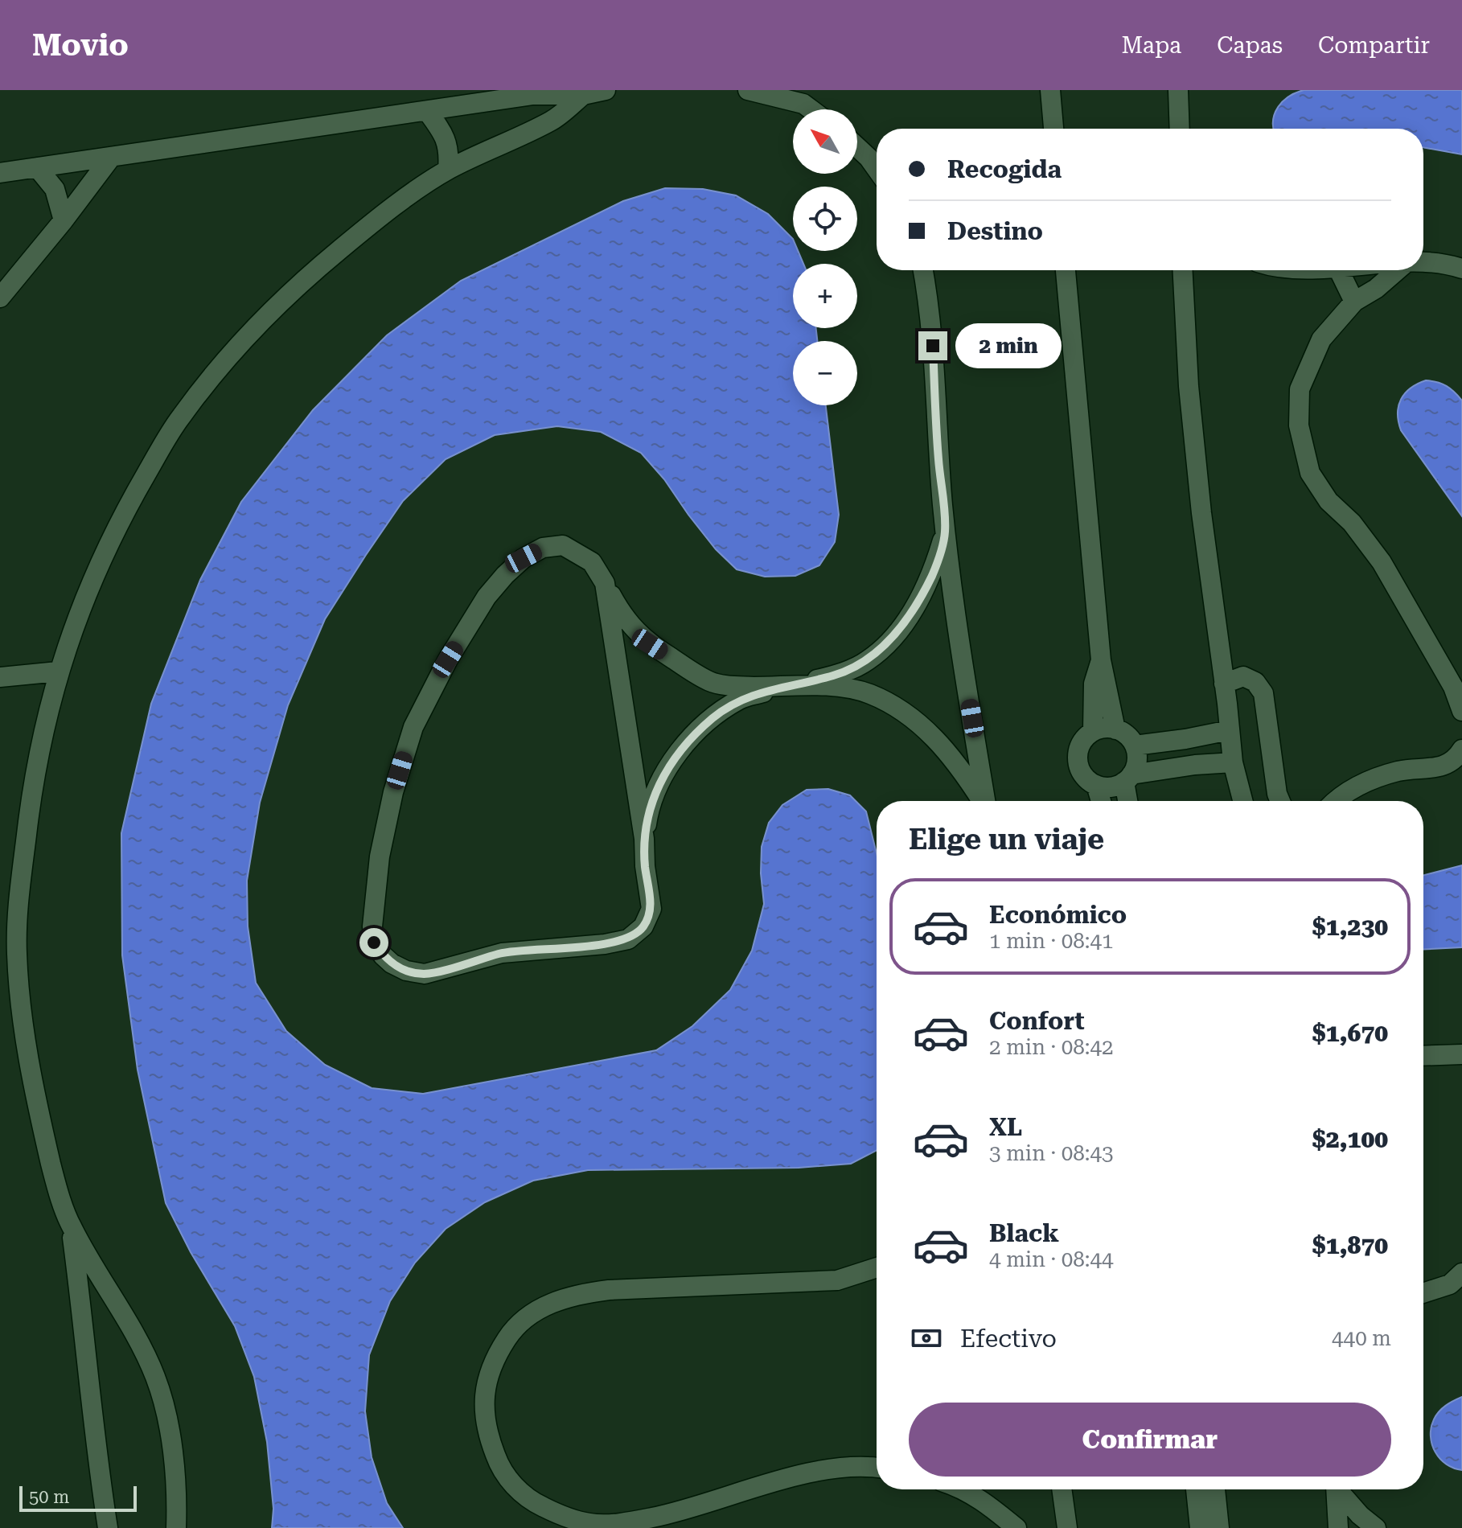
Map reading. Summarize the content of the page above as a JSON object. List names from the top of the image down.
{
  "scale_bar": "50 m",
  "north": "top left",
  "page": {
    "header": "Movio",
    "nav": ["Mapa", "Capas", "Compartir"],
    "map_buttons": ["+", "−"],
    "banner": ["Recogida", "Destino"],
    "bubble": "2 min",
    "heading": "Elige un viaje",
    "list": [
      {
        "name": "Económico",
        "note": "1 min · 08:41",
        "value": "$1,230"
      },
      {
        "name": "Confort",
        "note": "2 min · 08:42",
        "value": "$1,670"
      },
      {
        "name": "XL",
        "note": "3 min · 08:43",
        "value": "$2,100"
      },
      {
        "name": "Black",
        "note": "4 min · 08:44",
        "value": "$1,870"
      }
    ],
    "pay": ["Efectivo", "440 m"],
    "buttons": "Confirmar",
    "scale": "50 m"
  }
}
